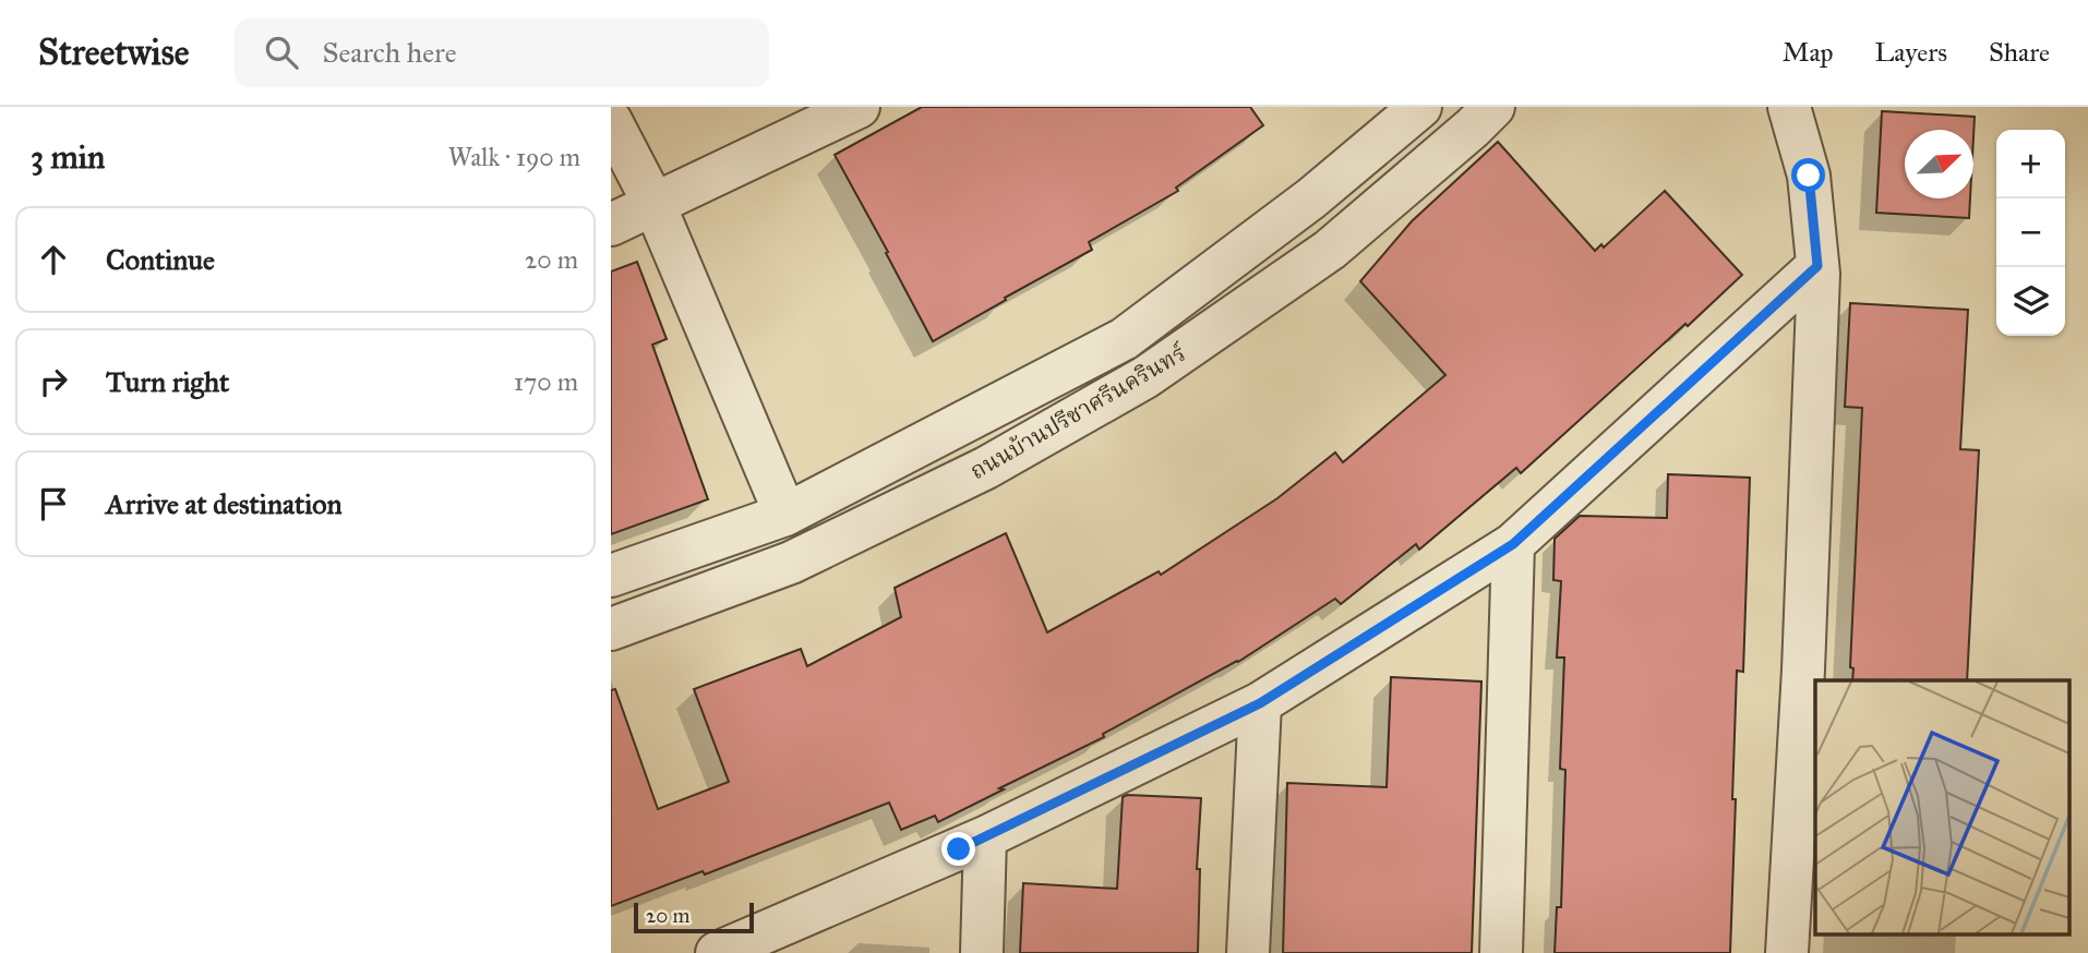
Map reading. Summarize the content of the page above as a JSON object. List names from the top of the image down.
{
  "streets": {
    "street": ["ถนนบ้านปรีชาศรีนครินทร์"]
  },
  "scale_bar": "20 m",
  "north": "top right",
  "page": {
    "header": "Streetwise",
    "search": "Search here",
    "nav": ["Map", "Layers", "Share"],
    "heading": ["3 min", "Walk · 190 m"],
    "map_buttons": ["+", "−"],
    "list": [
      ["Continue", "20 m"],
      ["Turn right", "170 m"],
      "Arrive at destination"
    ],
    "scale": "20 m"
  }
}
